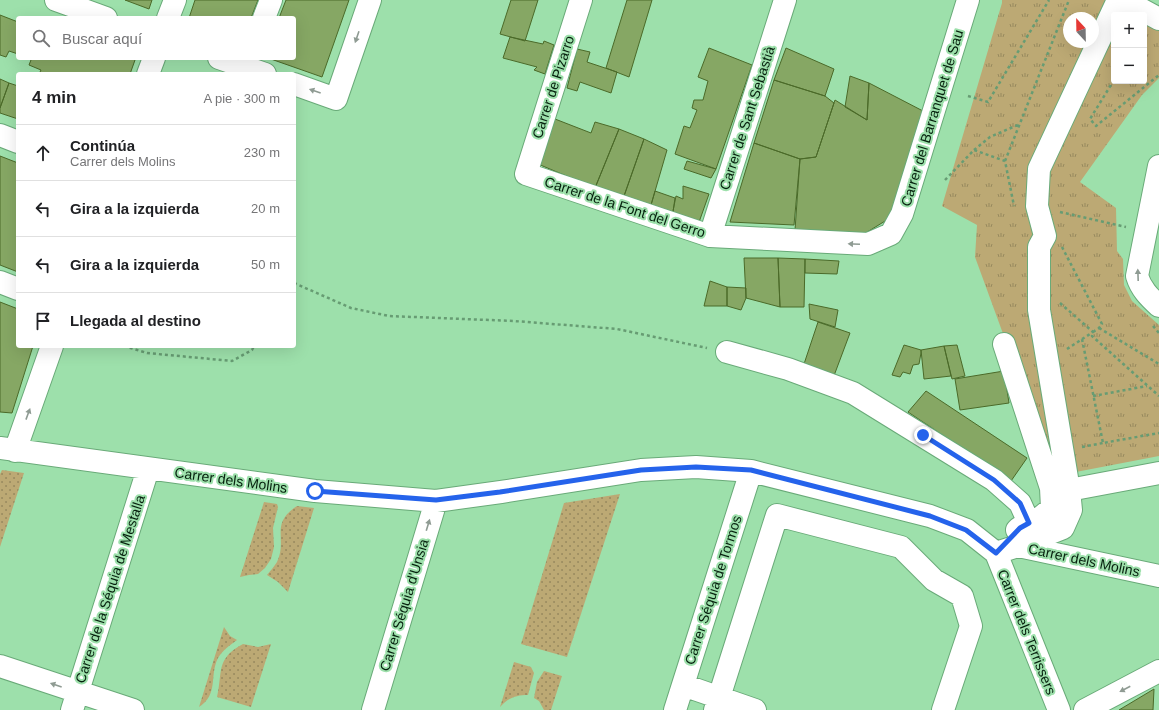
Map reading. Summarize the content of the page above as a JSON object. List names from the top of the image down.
{
  "streets": {
    "street": [
      "Carrer de Pizarro",
      "Carrer de Sant Sebastià",
      "Carrer del Barranquet de Sau",
      "Carrer de la Font del Gerro",
      "Carrer dels Molins",
      "Carrer de la Séquia de Mestalla",
      "Carrer Séquia de Tormos",
      "Carrer Séquia d'Unsia",
      "Carrer dels Terrissers"
    ]
  },
  "crossings": [
    ["Carrer de Pizarro", "Carrer de la Font del Gerro"],
    ["Carrer de Sant Sebastià", "Carrer de la Font del Gerro"],
    ["Carrer del Barranquet de Sau", "Carrer de la Font del Gerro"],
    ["Carrer dels Molins", "Carrer de la Séquia de Mestalla"],
    ["Carrer dels Molins", "Carrer Séquia de Tormos"],
    ["Carrer dels Molins", "Carrer Séquia d'Unsia"],
    ["Carrer dels Molins", "Carrer dels Terrissers"]
  ],
  "one_way": ["Carrer de la Font del Gerro", "Carrer Séquia d'Unsia"],
  "north": "top",
  "page": {
    "map_buttons": ["+", "−"],
    "search": "Buscar aquí",
    "heading": ["4 min", "A pie · 300 m"],
    "list": [
      ["Continúa", "Carrer dels Molins", "230 m"],
      ["Gira a la izquierda", "20 m"],
      ["Gira a la izquierda", "50 m"],
      "Llegada al destino"
    ]
  }
}
